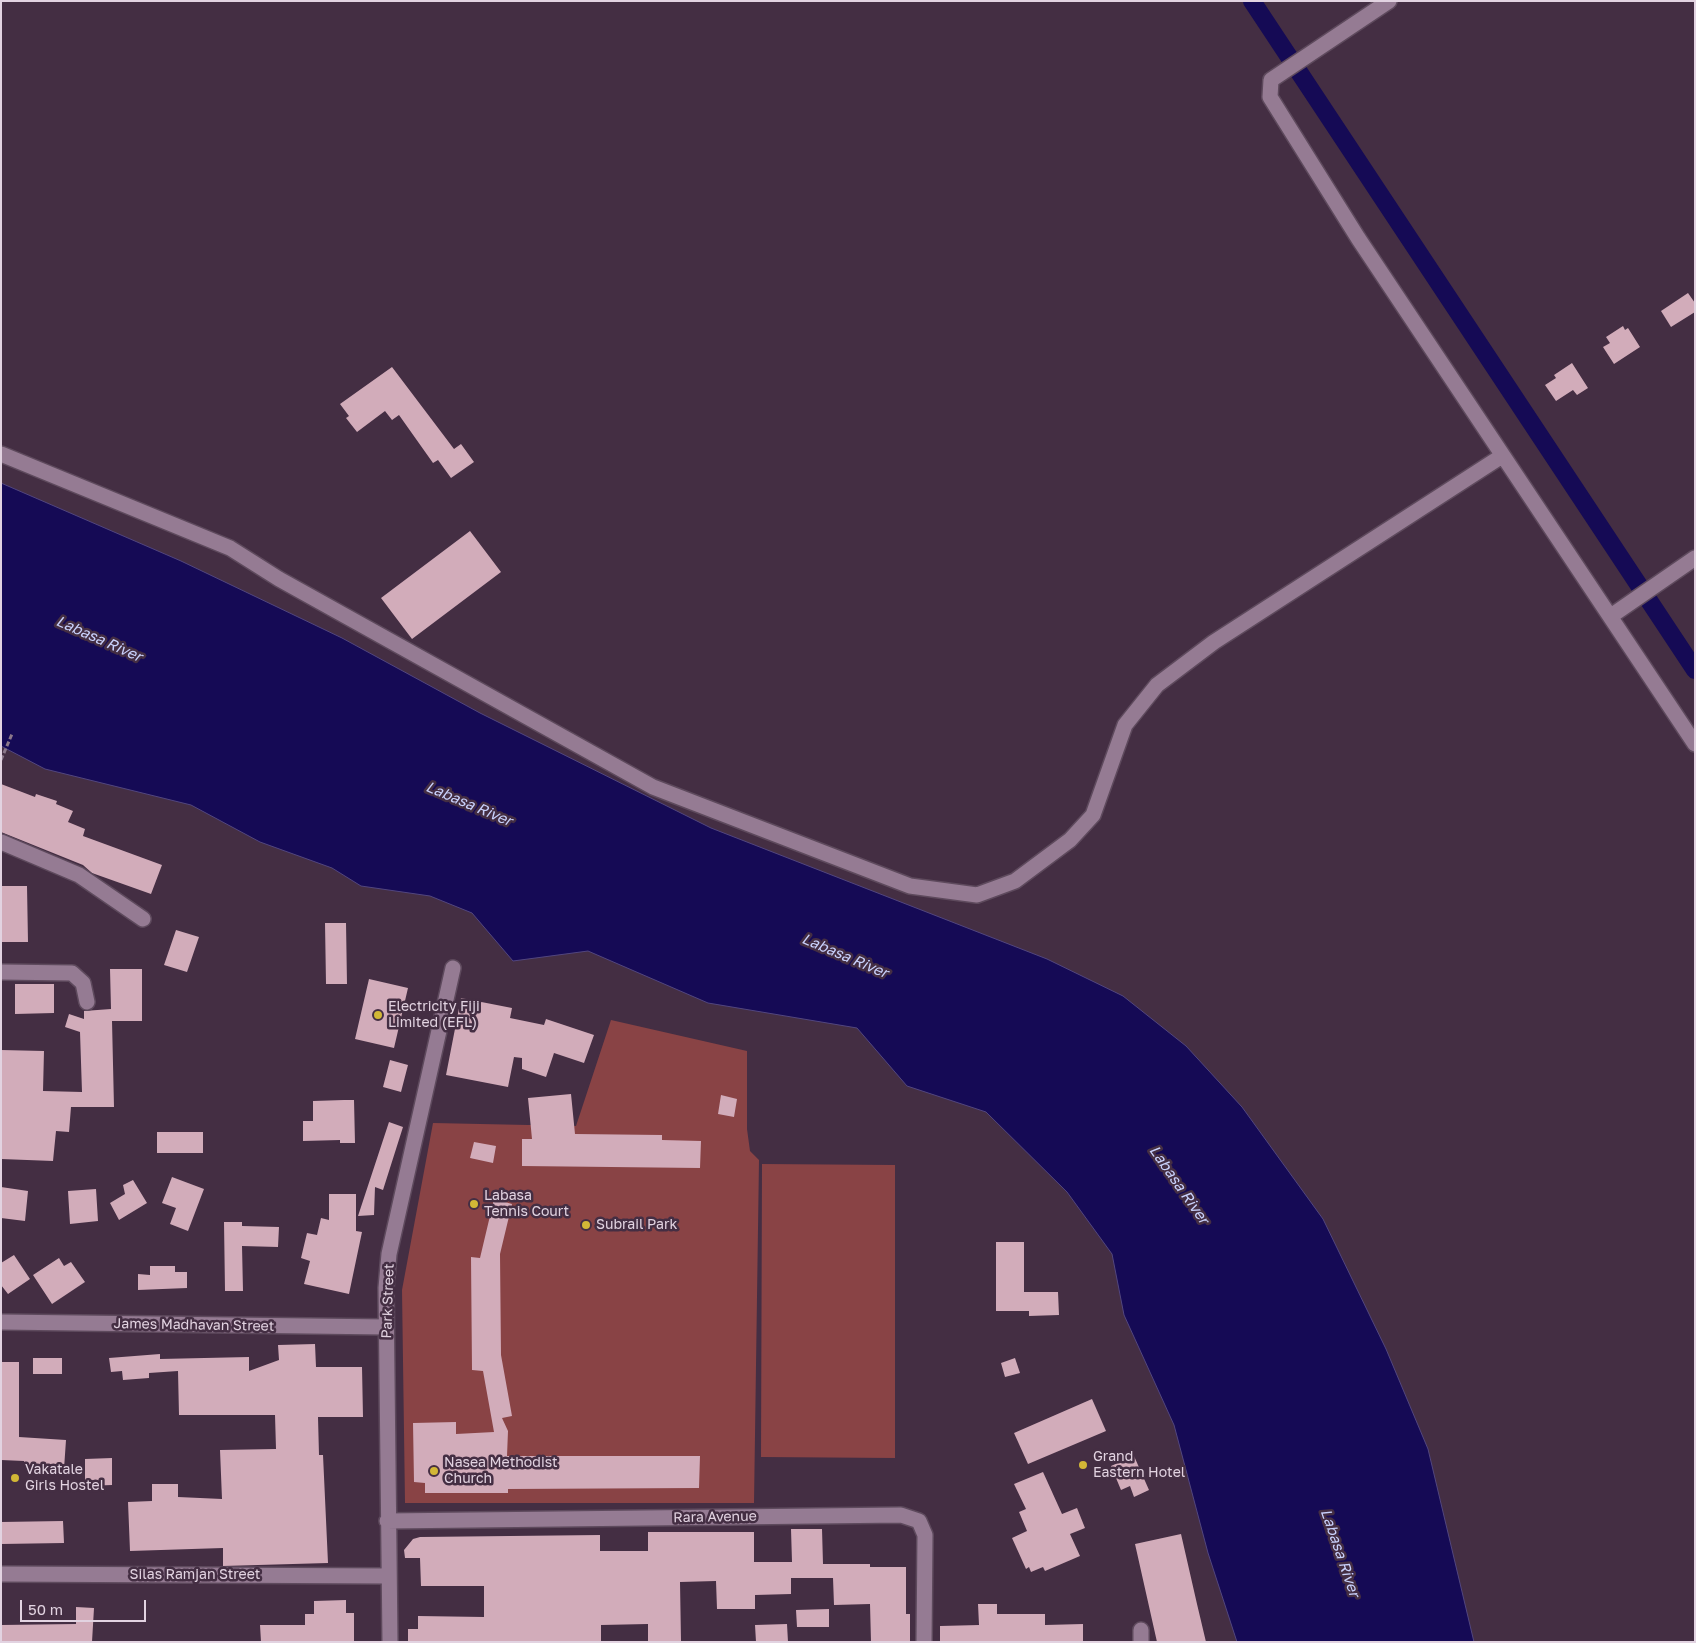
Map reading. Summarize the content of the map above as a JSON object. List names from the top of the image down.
{
  "streets": {
    "street": [
      "Park Street",
      "James Madhavan Street",
      "Rara Avenue",
      "Silas Ramjan Street"
    ]
  },
  "crossings": [
    ["Park Street", "James Madhavan Street"],
    ["Park Street", "Rara Avenue"],
    ["Park Street", "Silas Ramjan Street"]
  ],
  "water": ["Labasa River"],
  "places": [
    "Electricity Fiji Limited (EFL)",
    "Labasa Tennis Court",
    "Subrail Park",
    "Grand Eastern Hotel",
    "Nasea Methodist Church",
    "Vakatale Girls Hostel"
  ],
  "scale_bar": "50 m"
}
